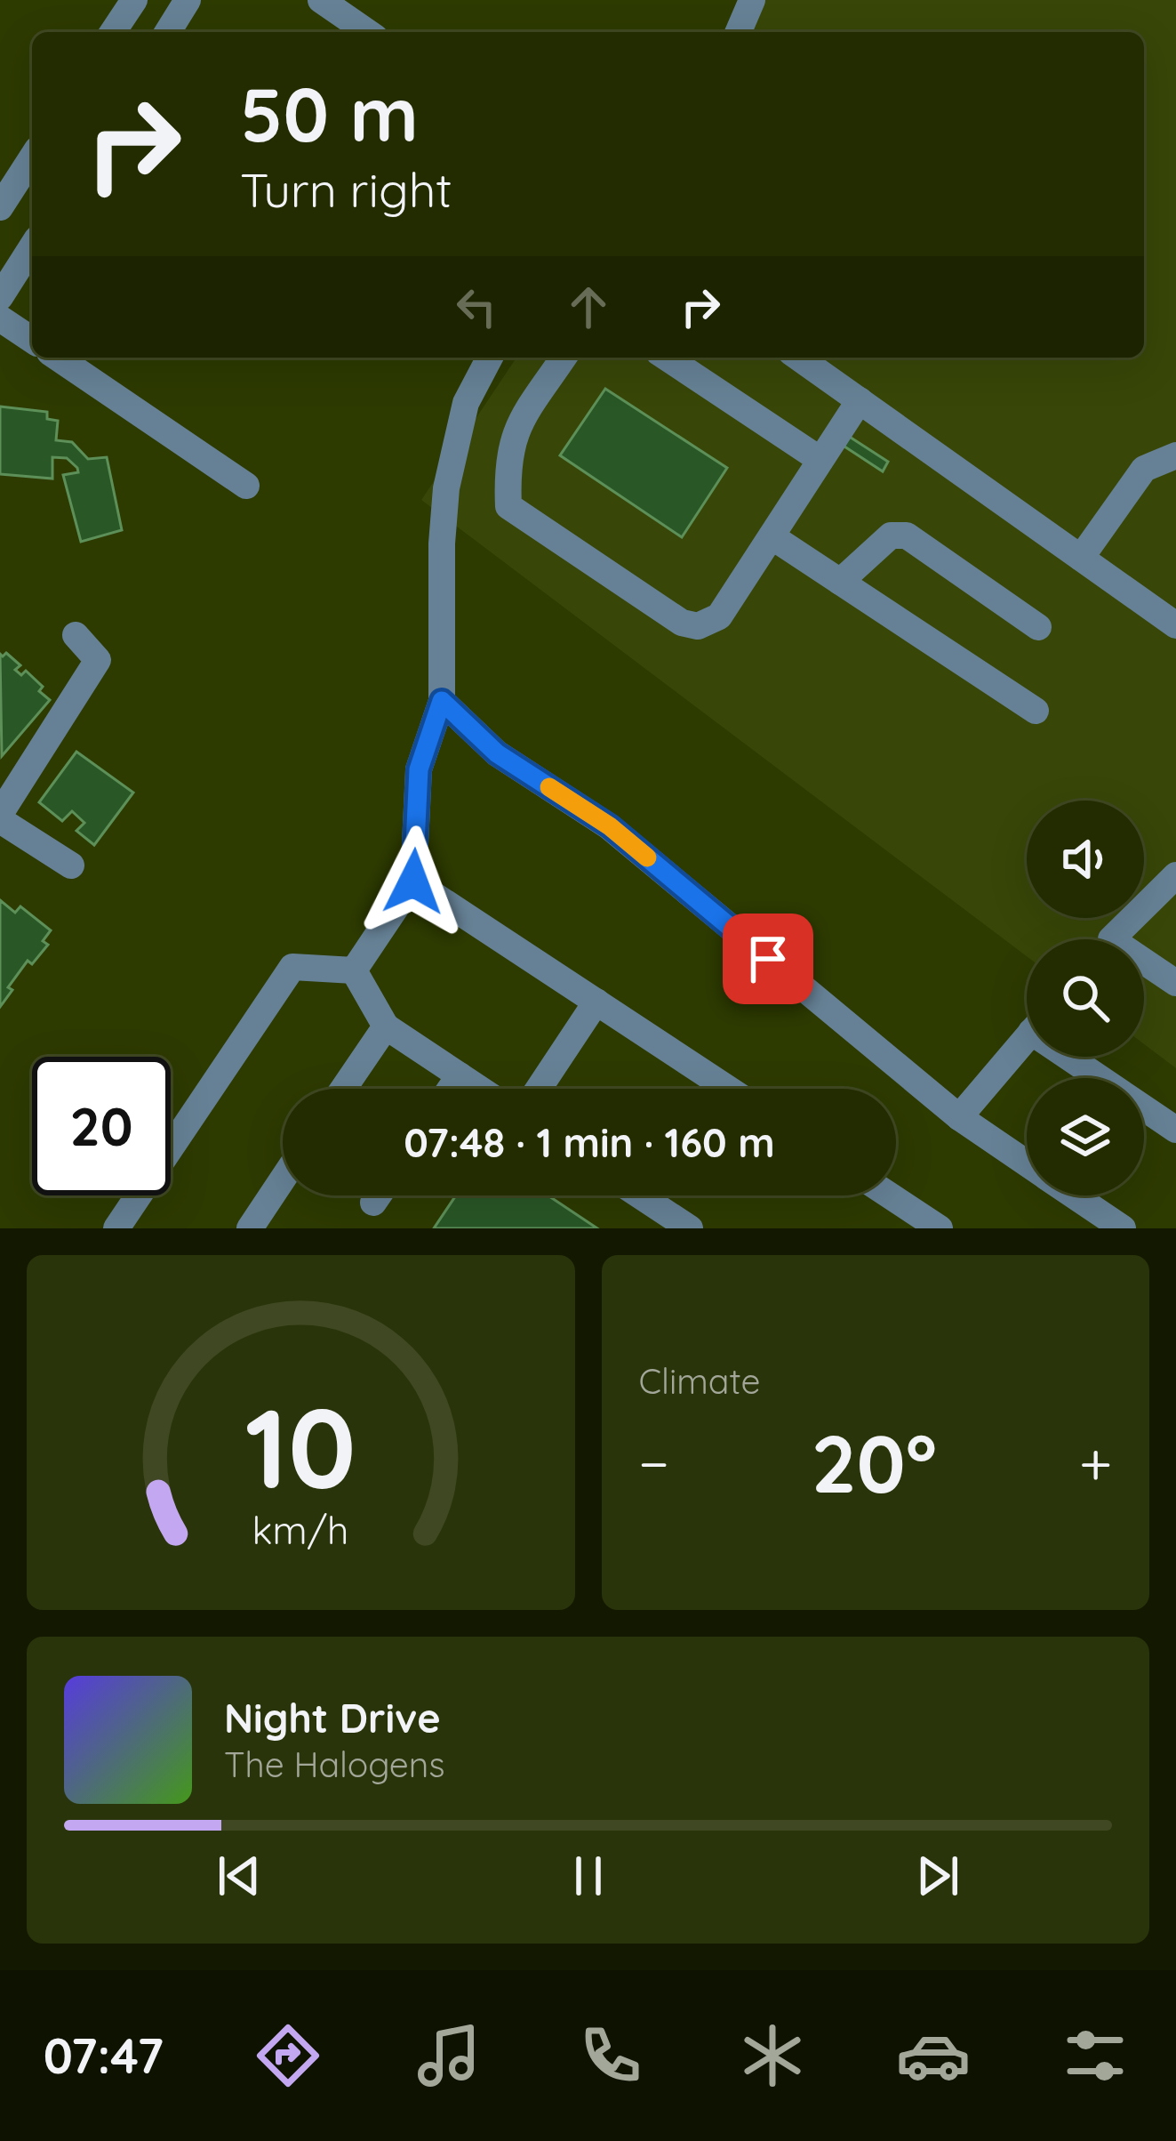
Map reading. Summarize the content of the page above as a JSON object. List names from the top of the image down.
{
  "page": {
    "turn": ["50 m", "Turn right"],
    "limit": "20",
    "trip": "07:48 · 1 min · 160 m",
    "tile": "Climate",
    "heat": ["−", "20°", "+"],
    "song": ["Night Drive", "The Halogens"],
    "tabs": "07:47",
    "gauge": ["10", "km/h"]
  }
}
